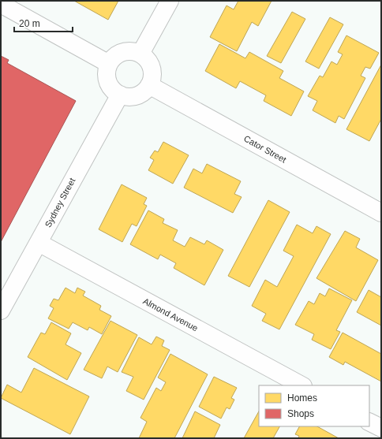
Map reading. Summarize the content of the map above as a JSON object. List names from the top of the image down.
{
  "streets": {
    "street": ["Cator Street", "Sydney Street", "Almond Avenue"]
  },
  "crossings": [
    ["Cator Street", "Sydney Street"],
    ["Sydney Street", "Almond Avenue"]
  ],
  "legend": ["Homes", "Shops"],
  "scale_bar": "20 m"
}
